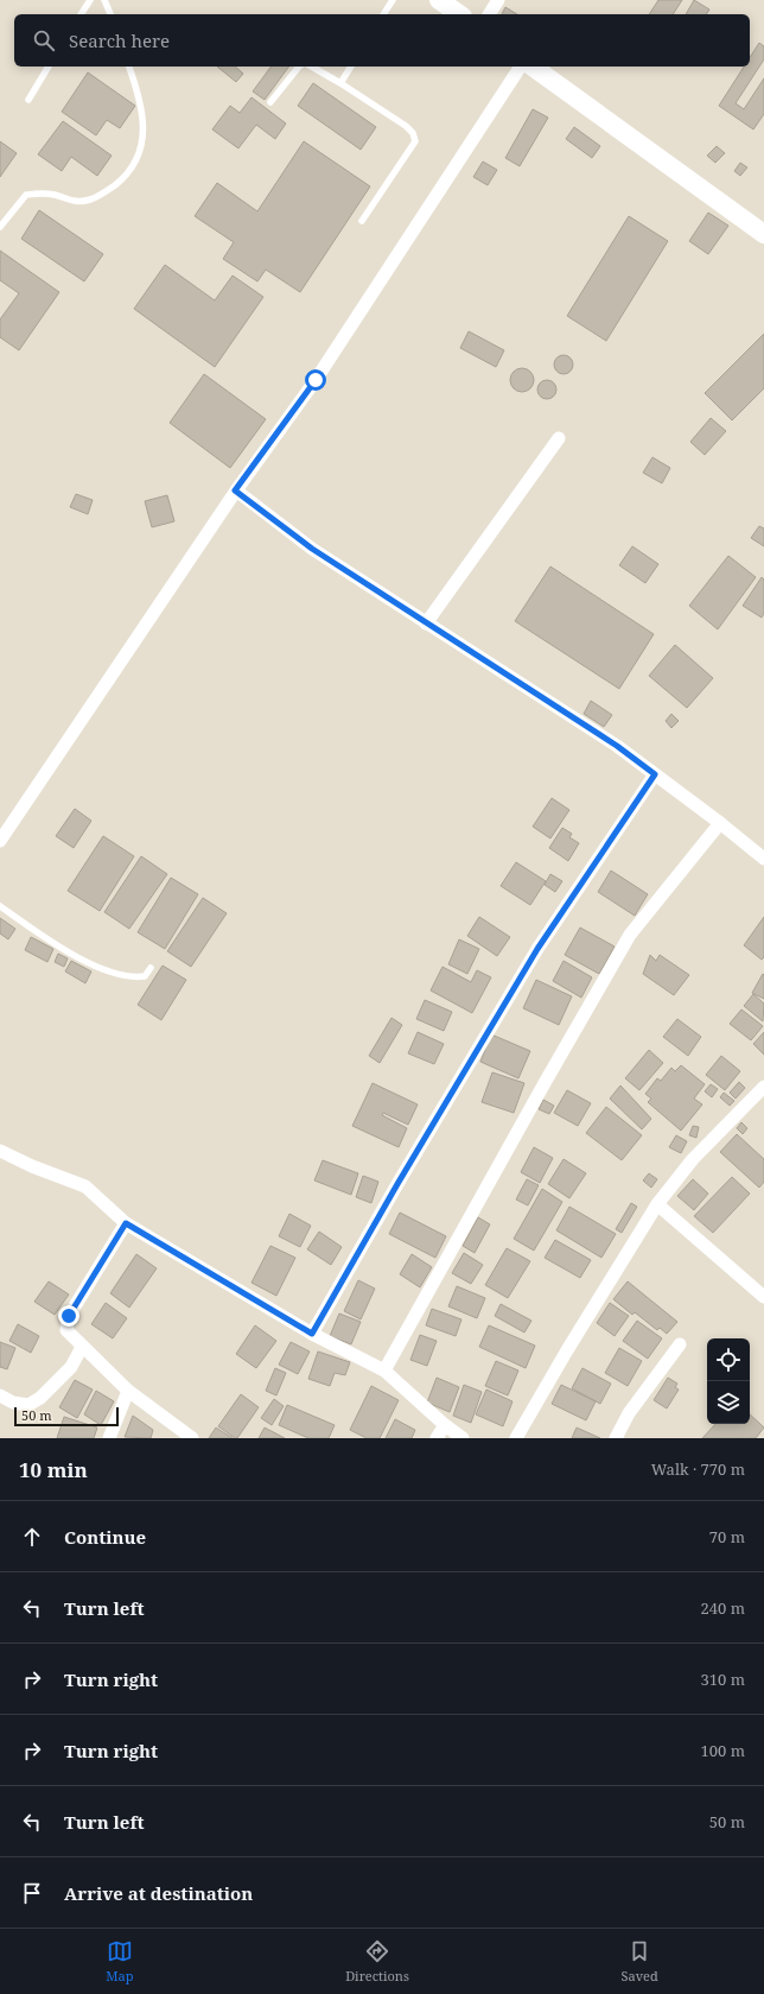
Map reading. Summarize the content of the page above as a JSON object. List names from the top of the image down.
{
  "scale_bar": "50 m",
  "page": {
    "search": "Search here",
    "scale": "50 m",
    "heading": ["10 min", "Walk · 770 m"],
    "list": [
      ["Continue", "70 m"],
      ["Turn left", "240 m"],
      ["Turn right", "310 m"],
      ["Turn right", "100 m"],
      ["Turn left", "50 m"],
      "Arrive at destination"
    ],
    "nav": ["Map", "Directions", "Saved"]
  }
}
